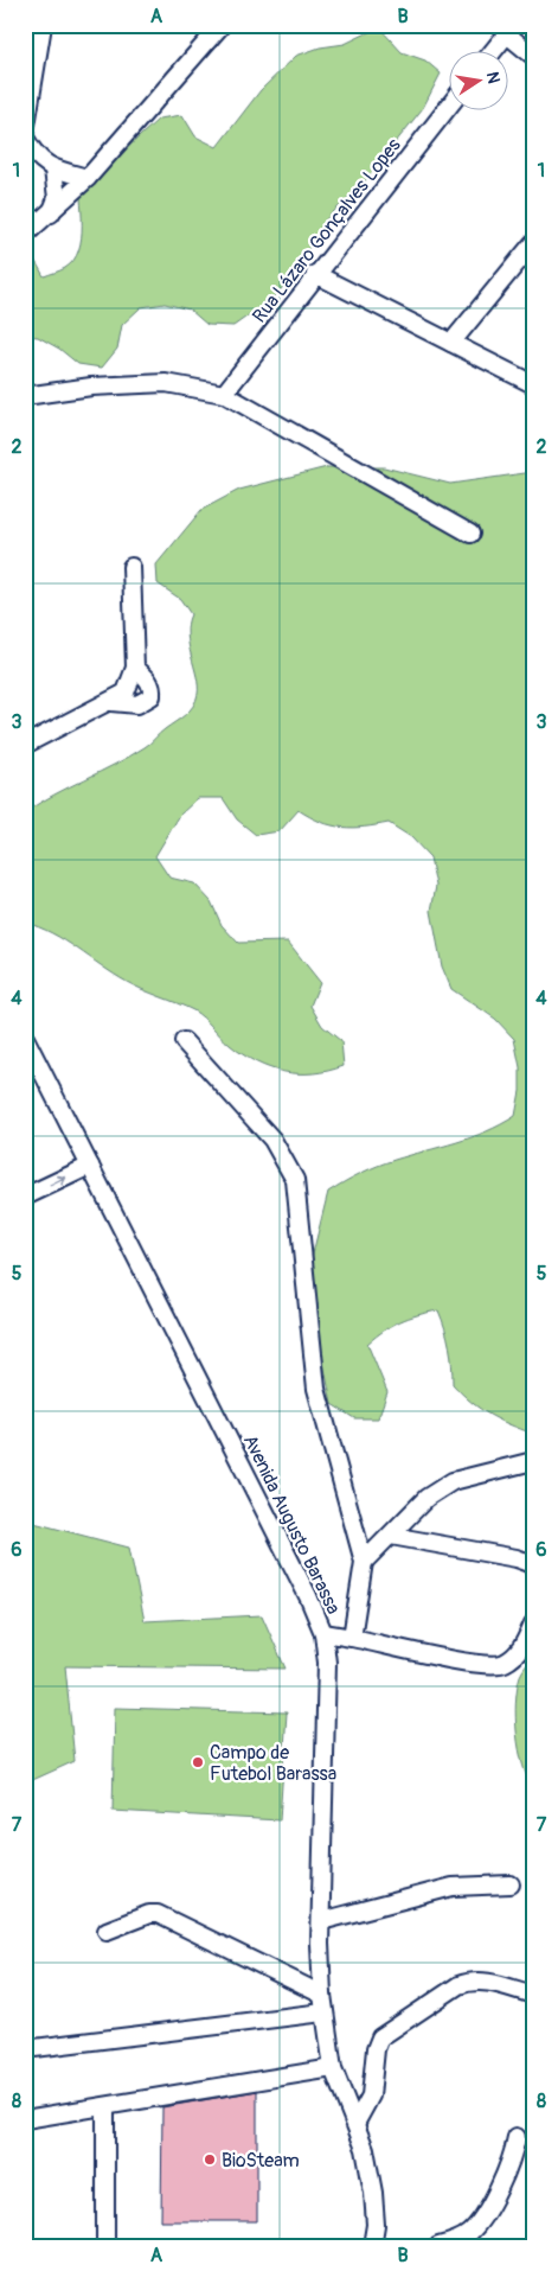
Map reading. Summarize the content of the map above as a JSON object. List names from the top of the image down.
{
  "streets": {
    "street": ["Rua Lázaro Gonçalves Lopes", "Avenida Augusto Barassa"]
  },
  "places": ["Campo de Futebol Barassa", "BioSteam"],
  "north": "right",
  "grid": {
    "columns": ["A", "B"],
    "rows": [
      "1",
      "2",
      "3",
      "4",
      "5",
      "6",
      "7",
      "8"
    ]
  }
}
